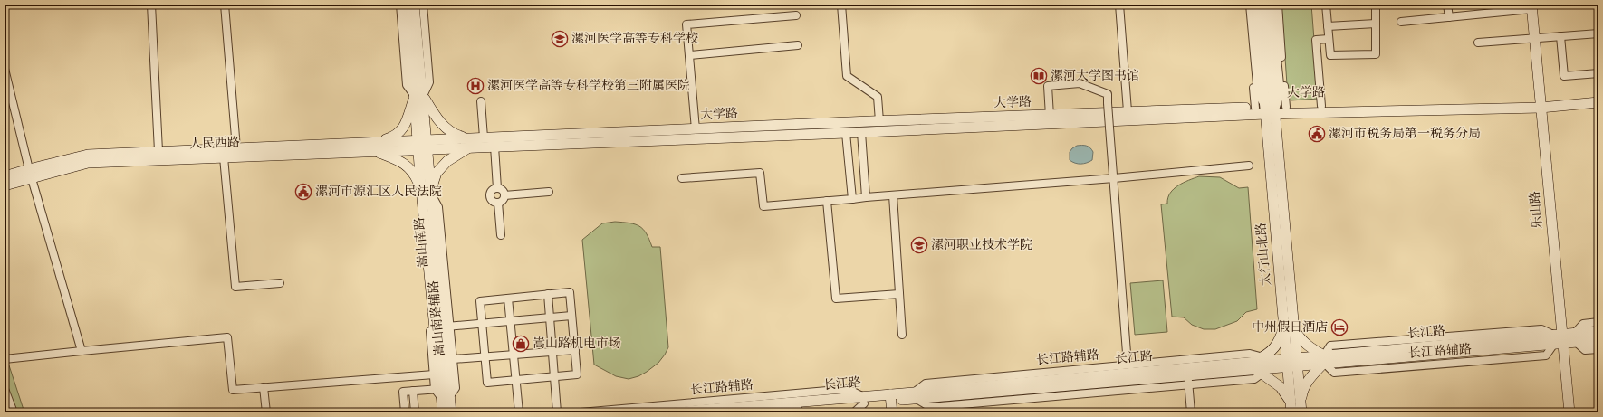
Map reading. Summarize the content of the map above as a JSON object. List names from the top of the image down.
{
  "streets": {
    "main road": [
      "大学路",
      "人民西路",
      "乐山路",
      "嵩山南路",
      "太行山北路",
      "长江路"
    ],
    "street": ["嵩山南路辅路", "长江路辅路"]
  },
  "crossings": [
    ["大学路", "人民西路"],
    ["大学路", "乐山路"],
    ["大学路", "嵩山南路"],
    ["大学路", "太行山北路"],
    ["人民西路", "嵩山南路"],
    ["乐山路", "长江路"],
    ["乐山路", "长江路辅路"],
    ["嵩山南路", "嵩山南路辅路"],
    ["太行山北路", "长江路"],
    ["长江路", "长江路辅路"]
  ],
  "places": {
    "school or university": ["漯河医学高等专科学校", "漯河职业技术学院"],
    "library": ["漯河大学图书馆"],
    "hospital": ["漯河医学高等专科学校第三附属医院"],
    "public building": ["漯河市税务局第一税务分局", "漯河市源汇区人民法院"],
    "hotel": ["中州假日酒店"],
    "shop": ["嵩山路机电市场"]
  }
}
